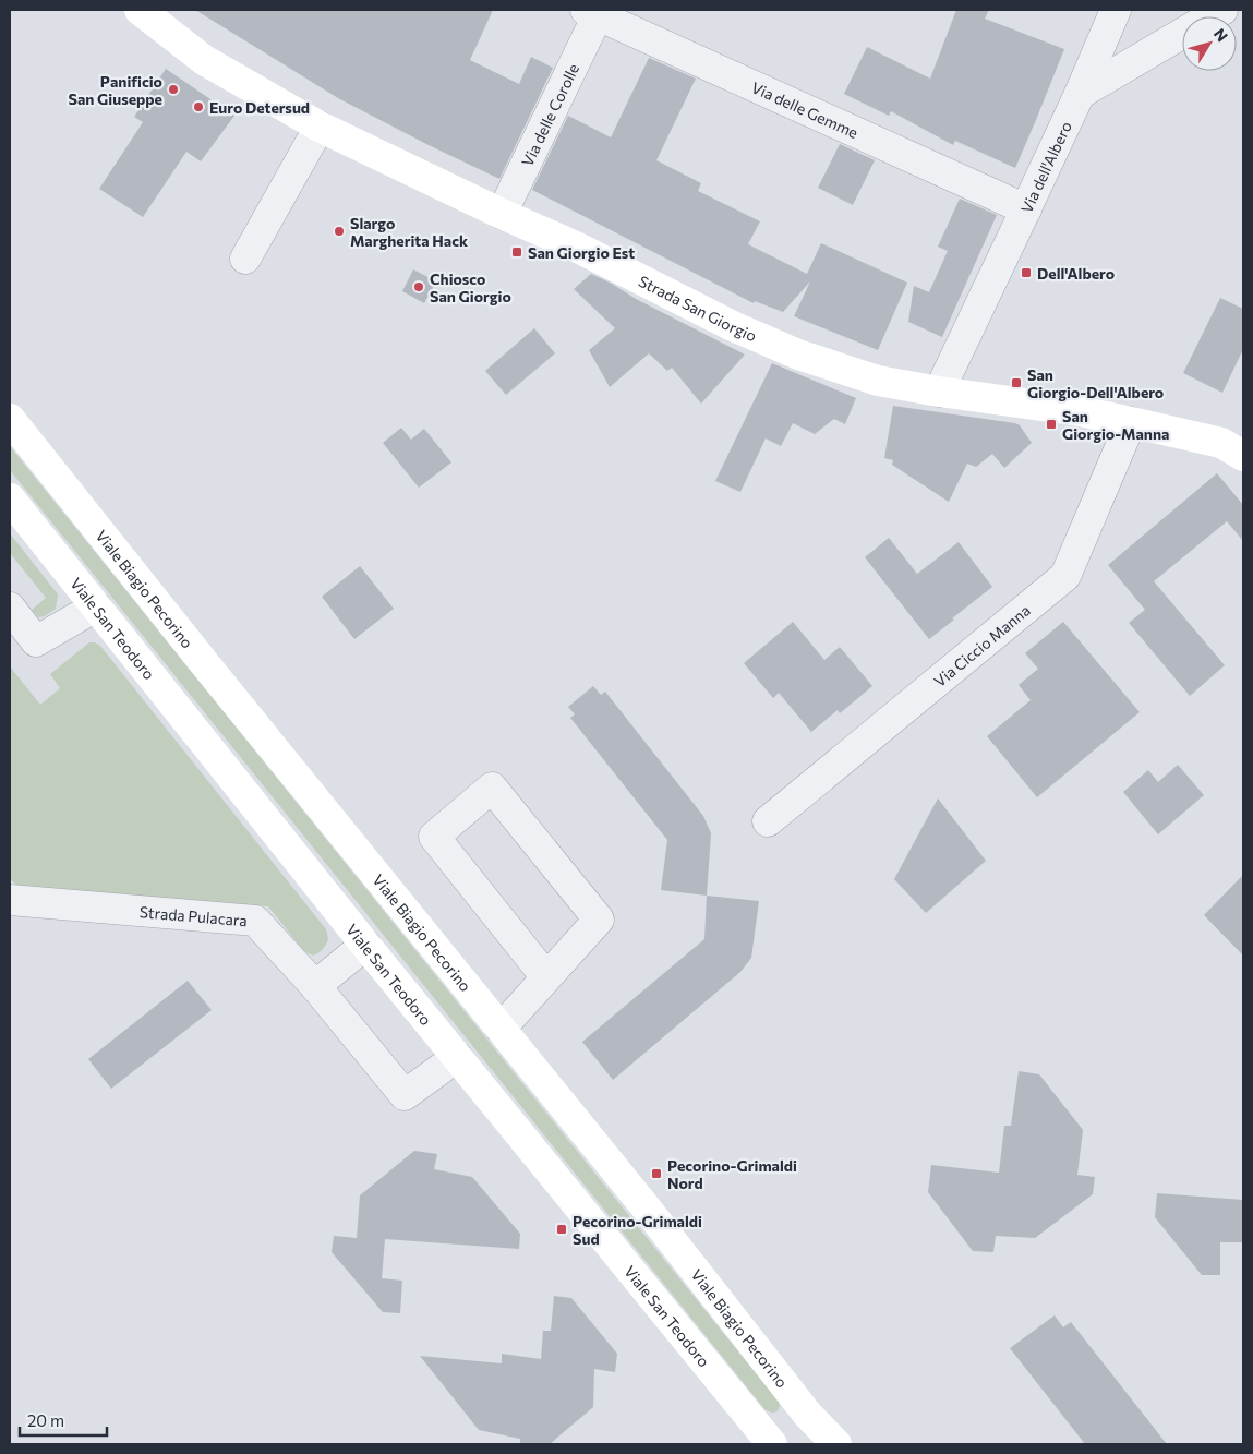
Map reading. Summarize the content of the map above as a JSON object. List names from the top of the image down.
{
  "streets": {
    "main road": ["Strada San Giorgio", "Viale Biagio Pecorino", "Viale San Teodoro"],
    "street": [
      "Via delle Gemme",
      "Via delle Corolle",
      "Via dell'Albero",
      "Via Ciccio Manna",
      "Strada Pulacara"
    ]
  },
  "crossings": [
    ["Via delle Gemme", "Via delle Corolle"],
    ["Via delle Gemme", "Via dell'Albero"],
    ["Via delle Corolle", "Strada San Giorgio"],
    ["Via dell'Albero", "Strada San Giorgio"],
    ["Strada San Giorgio", "Via Ciccio Manna"],
    ["Viale San Teodoro", "Strada Pulacara"]
  ],
  "places": {
    "other": [
      "Panificio San Giuseppe",
      "Euro Detersud",
      "Slargo Margherita Hack",
      "Chiosco San Giorgio"
    ],
    "transit": [
      "San Giorgio Est",
      "Dell'Albero",
      "San Giorgio-Dell'Albero",
      "San Giorgio-Manna",
      "Pecorino-Grimaldi Nord",
      "Pecorino-Grimaldi Sud"
    ]
  },
  "scale_bar": "20 m",
  "north": "top right"
}
